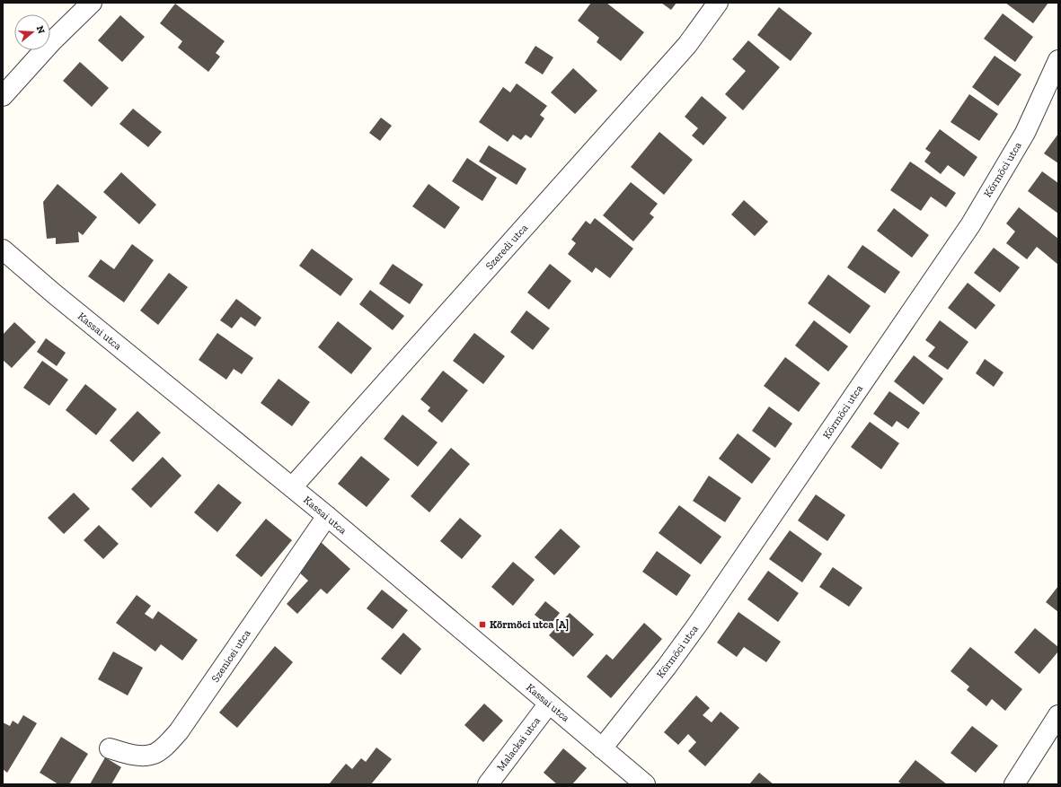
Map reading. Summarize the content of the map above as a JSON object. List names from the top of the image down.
{
  "streets": {
    "street": [
      "Körmöci utca",
      "Szeredi utca",
      "Kassai utca",
      "Szenicei utca",
      "Malackai utca"
    ]
  },
  "crossings": [
    ["Körmöci utca", "Kassai utca"],
    ["Szeredi utca", "Kassai utca"],
    ["Kassai utca", "Szenicei utca"],
    ["Kassai utca", "Malackai utca"]
  ],
  "places": {
    "transit": ["Körmöci utca [A]"]
  },
  "north": "right"
}
